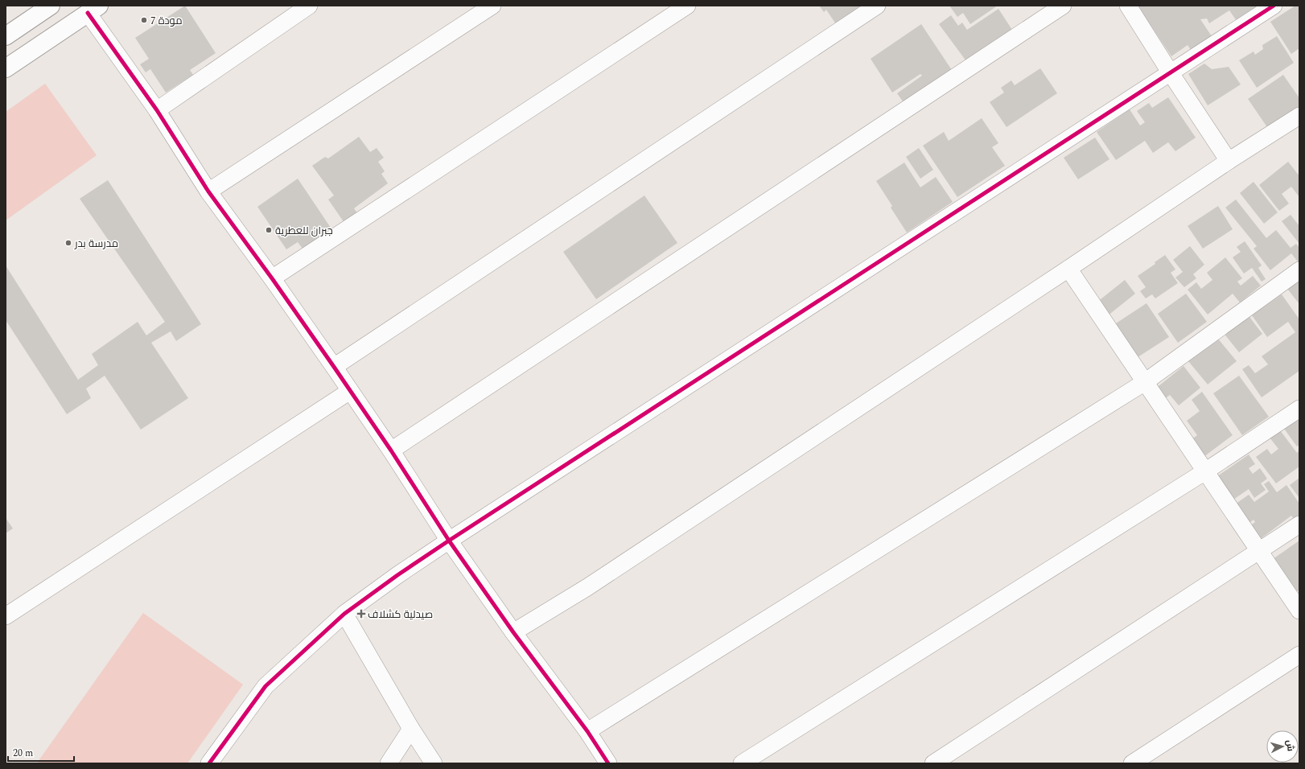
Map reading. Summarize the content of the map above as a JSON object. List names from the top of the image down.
{
  "places": {
    "other": ["مودة 7", "جبران للعطرية", "مدرسة بدر"],
    "health": ["صيدلية كشلاف"]
  },
  "scale_bar": "20 m",
  "north": "right"
}
